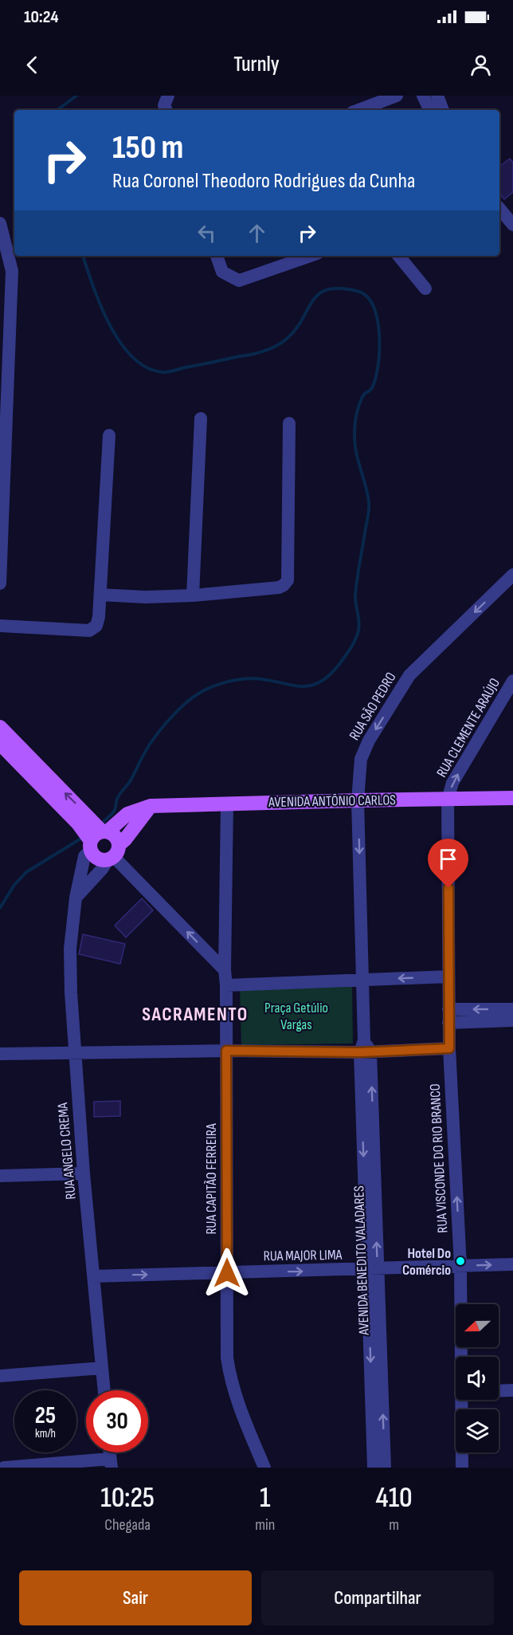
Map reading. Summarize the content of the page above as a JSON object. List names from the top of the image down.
{
  "streets": {
    "main road": ["AVENIDA ANTÔNIO CARLOS"],
    "street": [
      "RUA SÃO PEDRO",
      "RUA CLEMENTE ARAÚJO",
      "RUA ANGELO CREMA",
      "RUA VISCONDE DO RIO BRANCO",
      "RUA CAPITÃO FERREIRA",
      "RUA MAJOR LIMA",
      "AVENIDA BENEDITO VALADARES"
    ]
  },
  "crossings": [
    ["RUA SÃO PEDRO", "AVENIDA ANTÔNIO CARLOS"],
    ["RUA SÃO PEDRO", "AVENIDA BENEDITO VALADARES"],
    ["RUA CLEMENTE ARAÚJO", "AVENIDA ANTÔNIO CARLOS"],
    ["RUA CLEMENTE ARAÚJO", "RUA VISCONDE DO RIO BRANCO"],
    ["AVENIDA ANTÔNIO CARLOS", "RUA ANGELO CREMA"],
    ["AVENIDA ANTÔNIO CARLOS", "RUA CAPITÃO FERREIRA"],
    ["RUA ANGELO CREMA", "RUA MAJOR LIMA"],
    ["RUA VISCONDE DO RIO BRANCO", "RUA MAJOR LIMA"],
    ["RUA CAPITÃO FERREIRA", "RUA MAJOR LIMA"],
    ["RUA MAJOR LIMA", "AVENIDA BENEDITO VALADARES"]
  ],
  "one_way": [
    "RUA SÃO PEDRO",
    "RUA CLEMENTE ARAÚJO",
    "RUA VISCONDE DO RIO BRANCO",
    "RUA MAJOR LIMA"
  ],
  "districts": ["SACRAMENTO"],
  "parks": ["Praça Getúlio Vargas"],
  "places": ["Hotel Do Comércio"],
  "north": "left",
  "page": {
    "status": "10:24",
    "header": "Turnly",
    "turn": ["150 m", "Rua Coronel Theodoro Rodrigues da Cunha"],
    "speed": "25 km/h",
    "limit": "30",
    "eta": [
      "10:25",
      "Chegada",
      "1",
      "min",
      "410",
      "m"
    ],
    "buttons": ["Sair", "Compartilhar"]
  }
}
